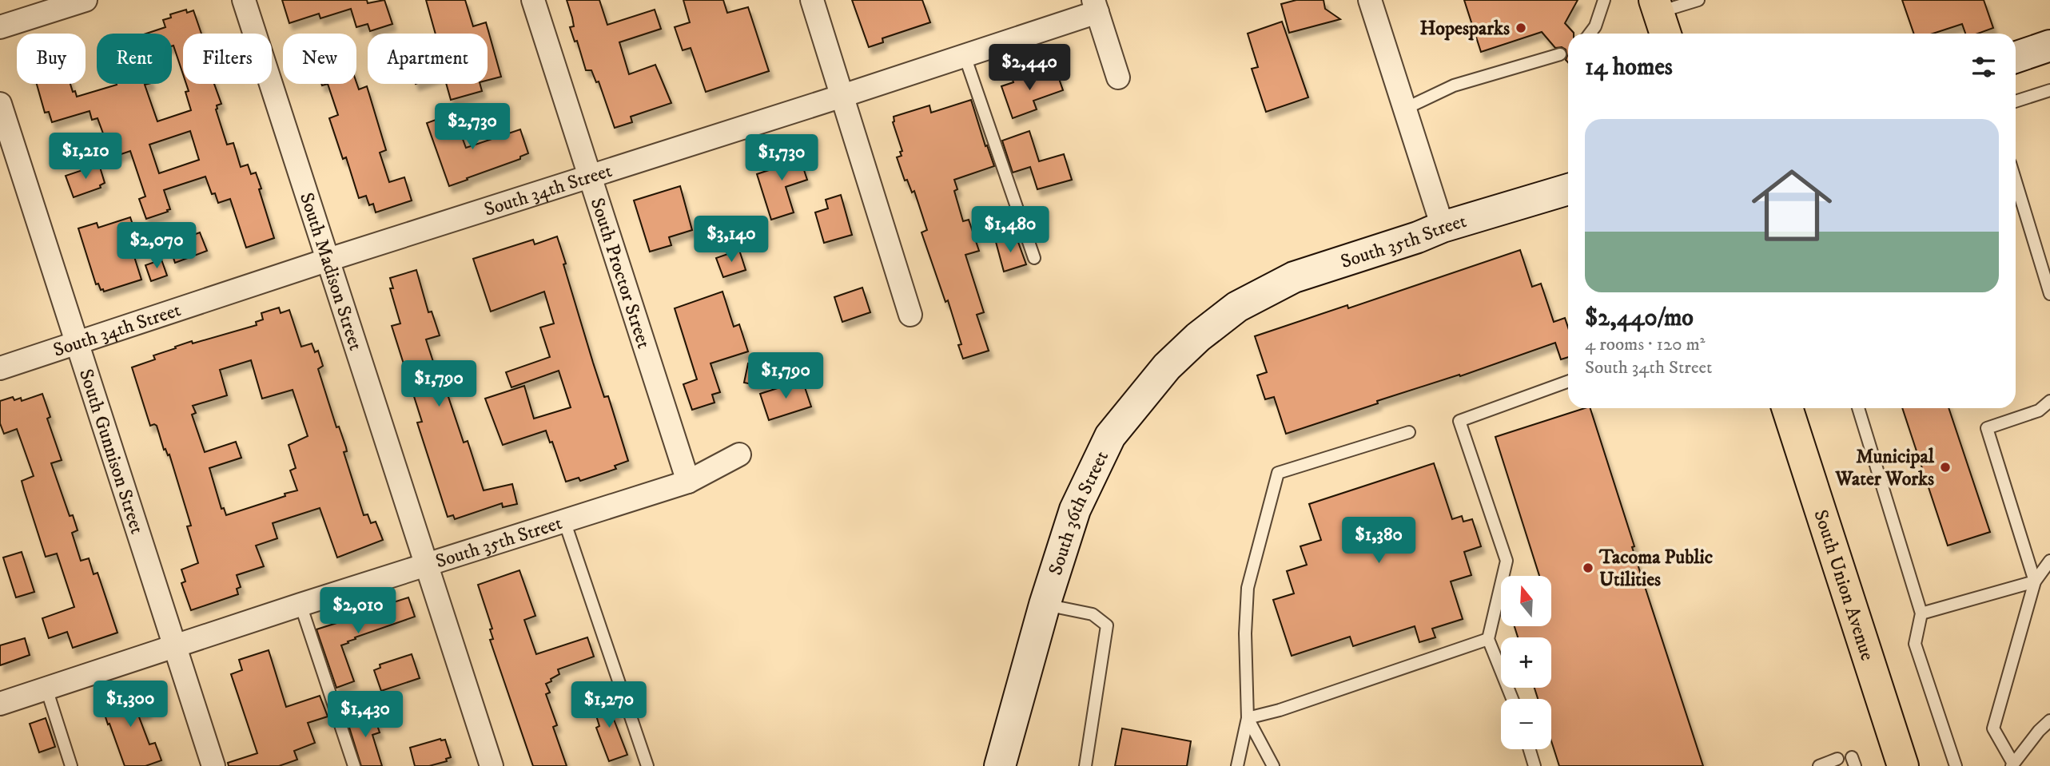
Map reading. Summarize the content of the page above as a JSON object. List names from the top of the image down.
{
  "streets": {
    "main road": ["South Union Avenue"],
    "street": [
      "South 34th Street",
      "South 35th Street",
      "South Madison Street",
      "South Proctor Street",
      "South Gunnison Street",
      "South 36th Street"
    ]
  },
  "crossings": [
    ["South 34th Street", "South Madison Street"],
    ["South 34th Street", "South Proctor Street"],
    ["South 34th Street", "South Gunnison Street"],
    ["South 35th Street", "South Madison Street"],
    ["South 35th Street", "South Proctor Street"],
    ["South 35th Street", "South Gunnison Street"],
    ["South 35th Street", "South 36th Street"]
  ],
  "places": ["Hopesparks", "Municipal Water Works", "Tacoma Public Utilities"],
  "north": "top",
  "page": {
    "chip": [
      "Buy",
      "Rent",
      "Filters",
      "New",
      "Apartment"
    ],
    "heading": "14 homes",
    "price": [
      "$2,440",
      "$2,730",
      "$1,210",
      "$1,730",
      "$1,480",
      "$3,140",
      "$2,070",
      "$1,790",
      "$1,790",
      "$1,380",
      "$2,010",
      "$1,300",
      "$1,270",
      "$1,430"
    ],
    "list": [
      {
        "name": "$2,440/mo",
        "note": "4 rooms · 120 m² · South 34th Street"
      }
    ],
    "map_buttons": ["+", "−"]
  }
}
